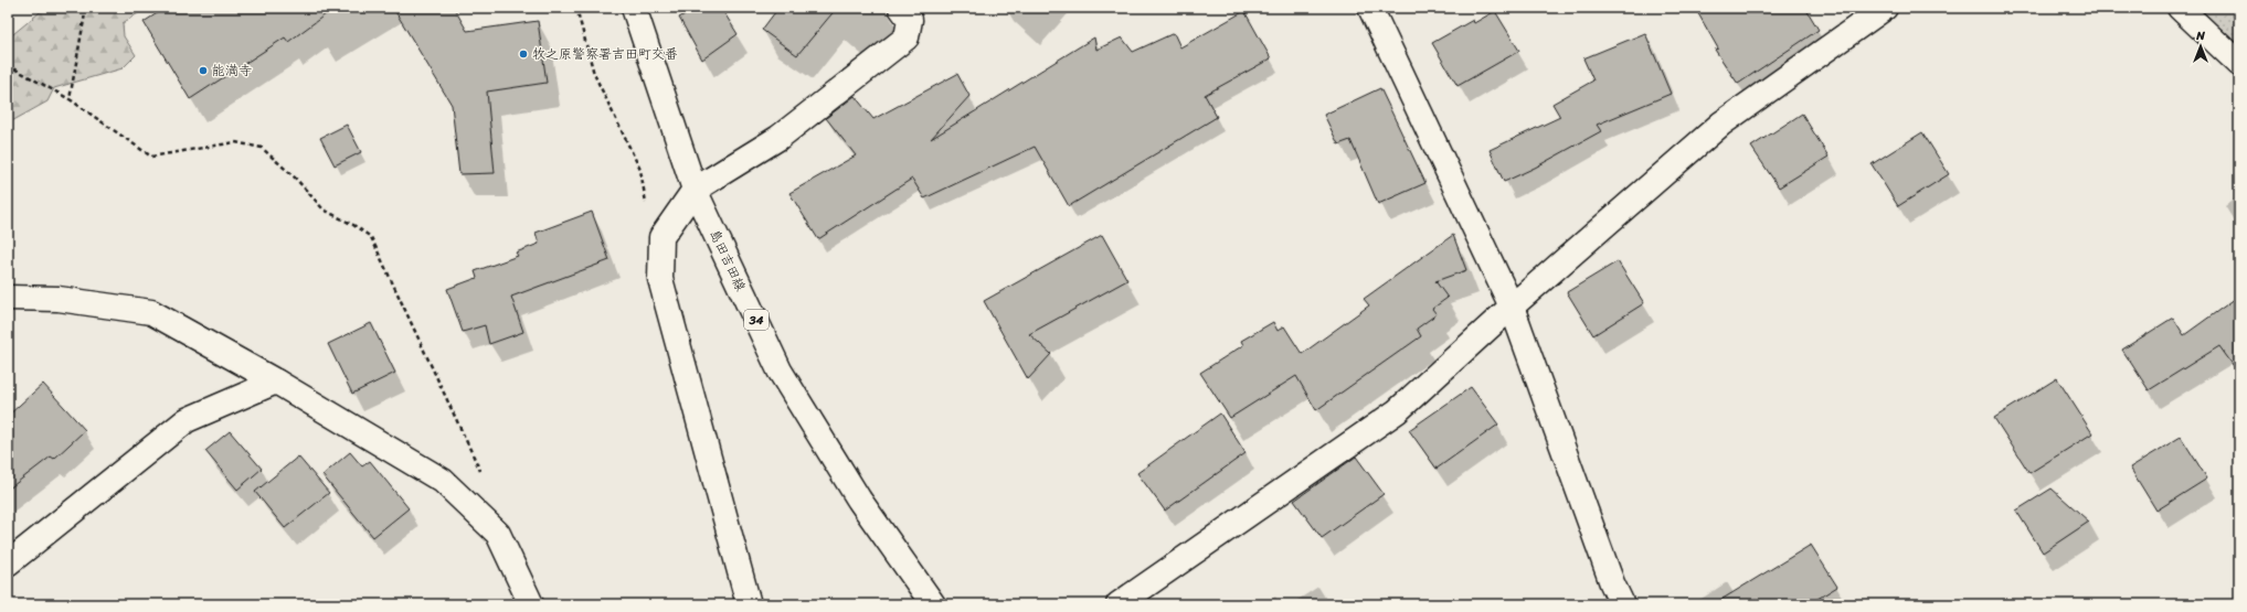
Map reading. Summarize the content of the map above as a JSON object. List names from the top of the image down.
{
  "streets": {
    "street": ["島田吉田線", "34"]
  },
  "places": ["牧之原警察署吉田町交番", "能満寺"],
  "north": "top"
}
